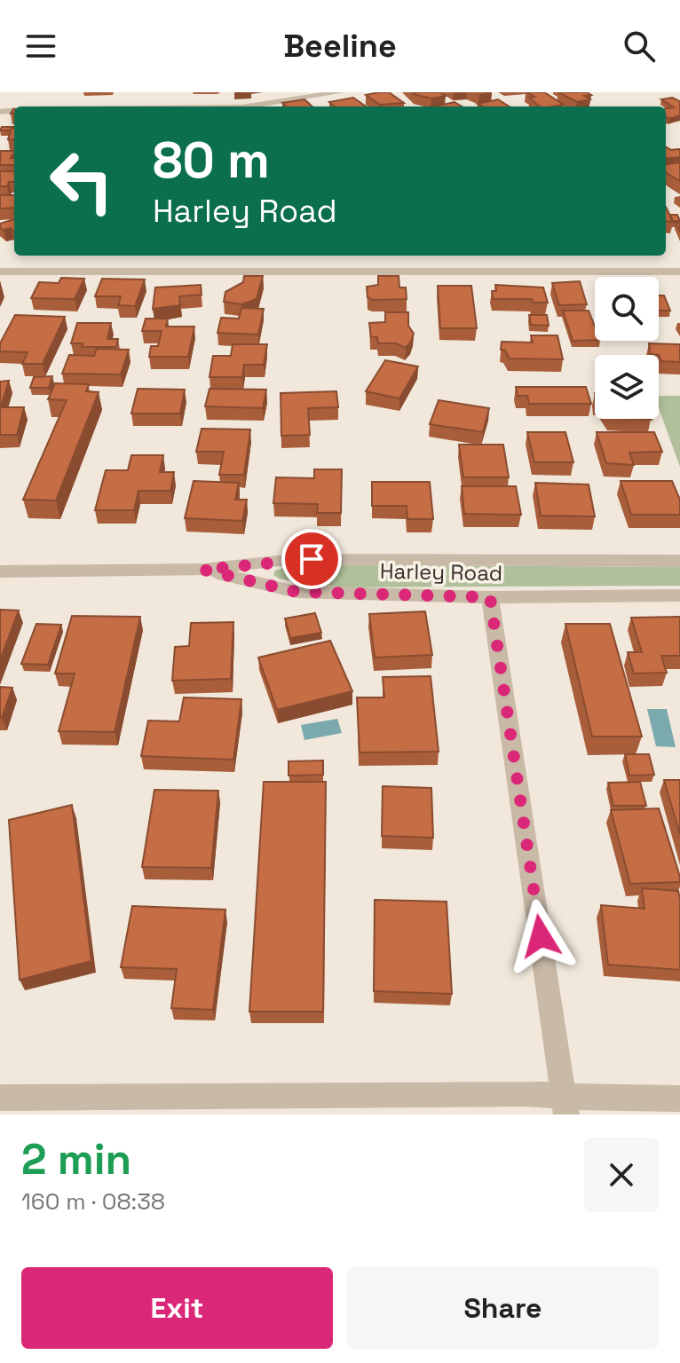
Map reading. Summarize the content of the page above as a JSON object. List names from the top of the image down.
{
  "streets": {
    "street": ["Harley Road"]
  },
  "page": {
    "header": "Beeline",
    "turn": ["80 m", "Harley Road"],
    "heading": ["2 min", "160 m · 08:38"],
    "buttons": ["Exit", "Share"]
  }
}
